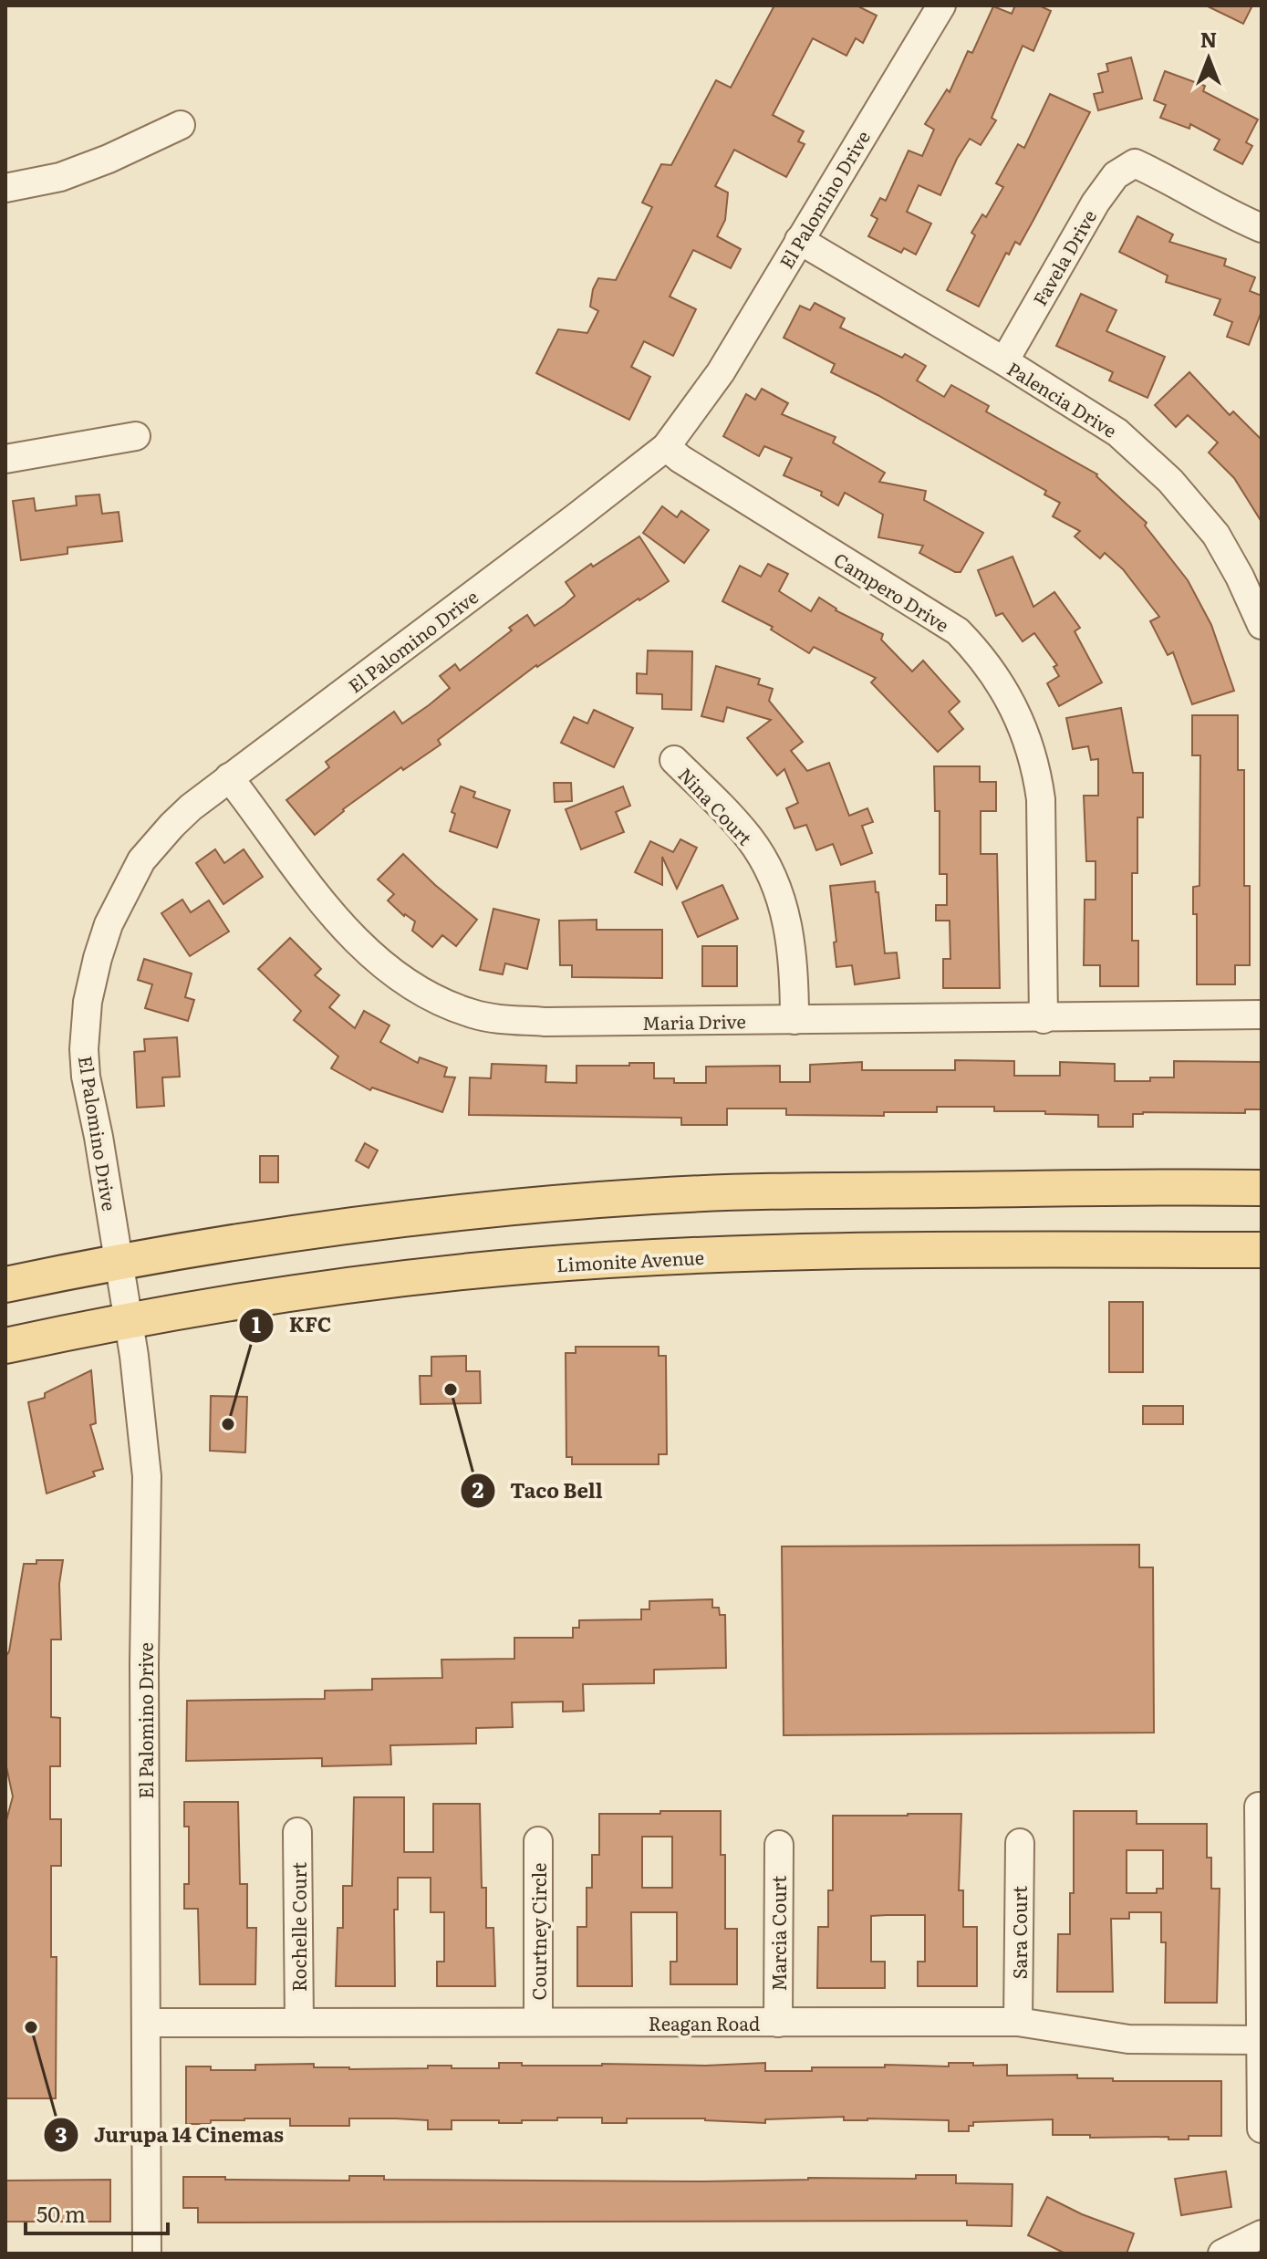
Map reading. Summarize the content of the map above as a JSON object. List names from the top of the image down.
{
  "streets": {
    "main road": ["Limonite Avenue"],
    "street": [
      "El Palomino Drive",
      "Favela Drive",
      "Palencia Drive",
      "Campero Drive",
      "Nina Court",
      "Maria Drive",
      "Rochelle Court",
      "Courtney Circle",
      "Sara Court",
      "Marcia Court",
      "Reagan Road"
    ]
  },
  "crossings": [
    ["El Palomino Drive", "Palencia Drive"],
    ["El Palomino Drive", "Campero Drive"],
    ["El Palomino Drive", "Maria Drive"],
    ["El Palomino Drive", "Limonite Avenue"],
    ["El Palomino Drive", "Reagan Road"],
    ["Favela Drive", "Palencia Drive"],
    ["Campero Drive", "Maria Drive"],
    ["Nina Court", "Maria Drive"],
    ["Rochelle Court", "Reagan Road"],
    ["Courtney Circle", "Reagan Road"],
    ["Sara Court", "Reagan Road"],
    ["Marcia Court", "Reagan Road"]
  ],
  "places": ["Taco Bell", "KFC", "Jurupa 14 Cinemas"],
  "scale_bar": "50 m",
  "north": "top"
}
